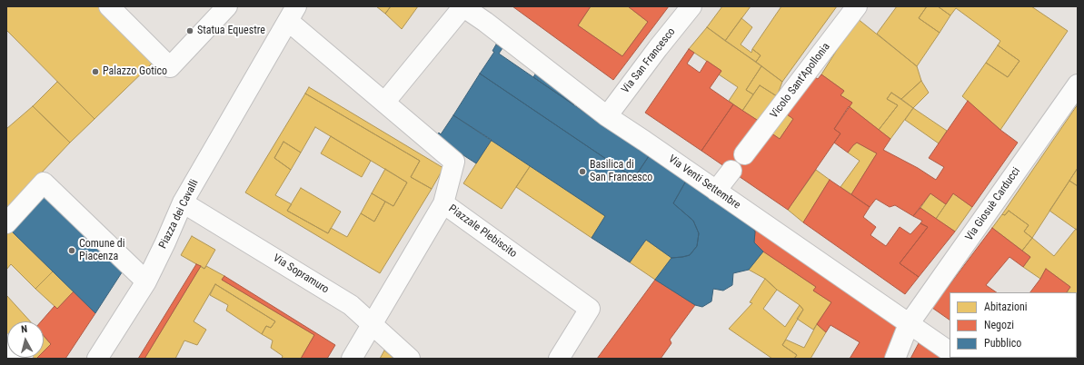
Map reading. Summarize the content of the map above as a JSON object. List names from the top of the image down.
{
  "streets": {
    "street": [
      "Via San Francesco",
      "Vicolo Sant'Apollonia",
      "Via Venti Settembre",
      "Via Giosuè Carducci",
      "Piazza dei Cavalli",
      "Piazzale Plebiscito",
      "Via Sopramuro"
    ]
  },
  "crossings": [
    ["Via San Francesco", "Via Venti Settembre"],
    ["Via Venti Settembre", "Via Giosuè Carducci"],
    ["Piazza dei Cavalli", "Via Sopramuro"],
    ["Piazzale Plebiscito", "Via Sopramuro"]
  ],
  "places": [
    "Statua Equestre",
    "Palazzo Gotico",
    "Basilica di San Francesco",
    "Comune di Piacenza"
  ],
  "legend": ["Abitazioni", "Negozi", "Pubblico"],
  "north": "top"
}
